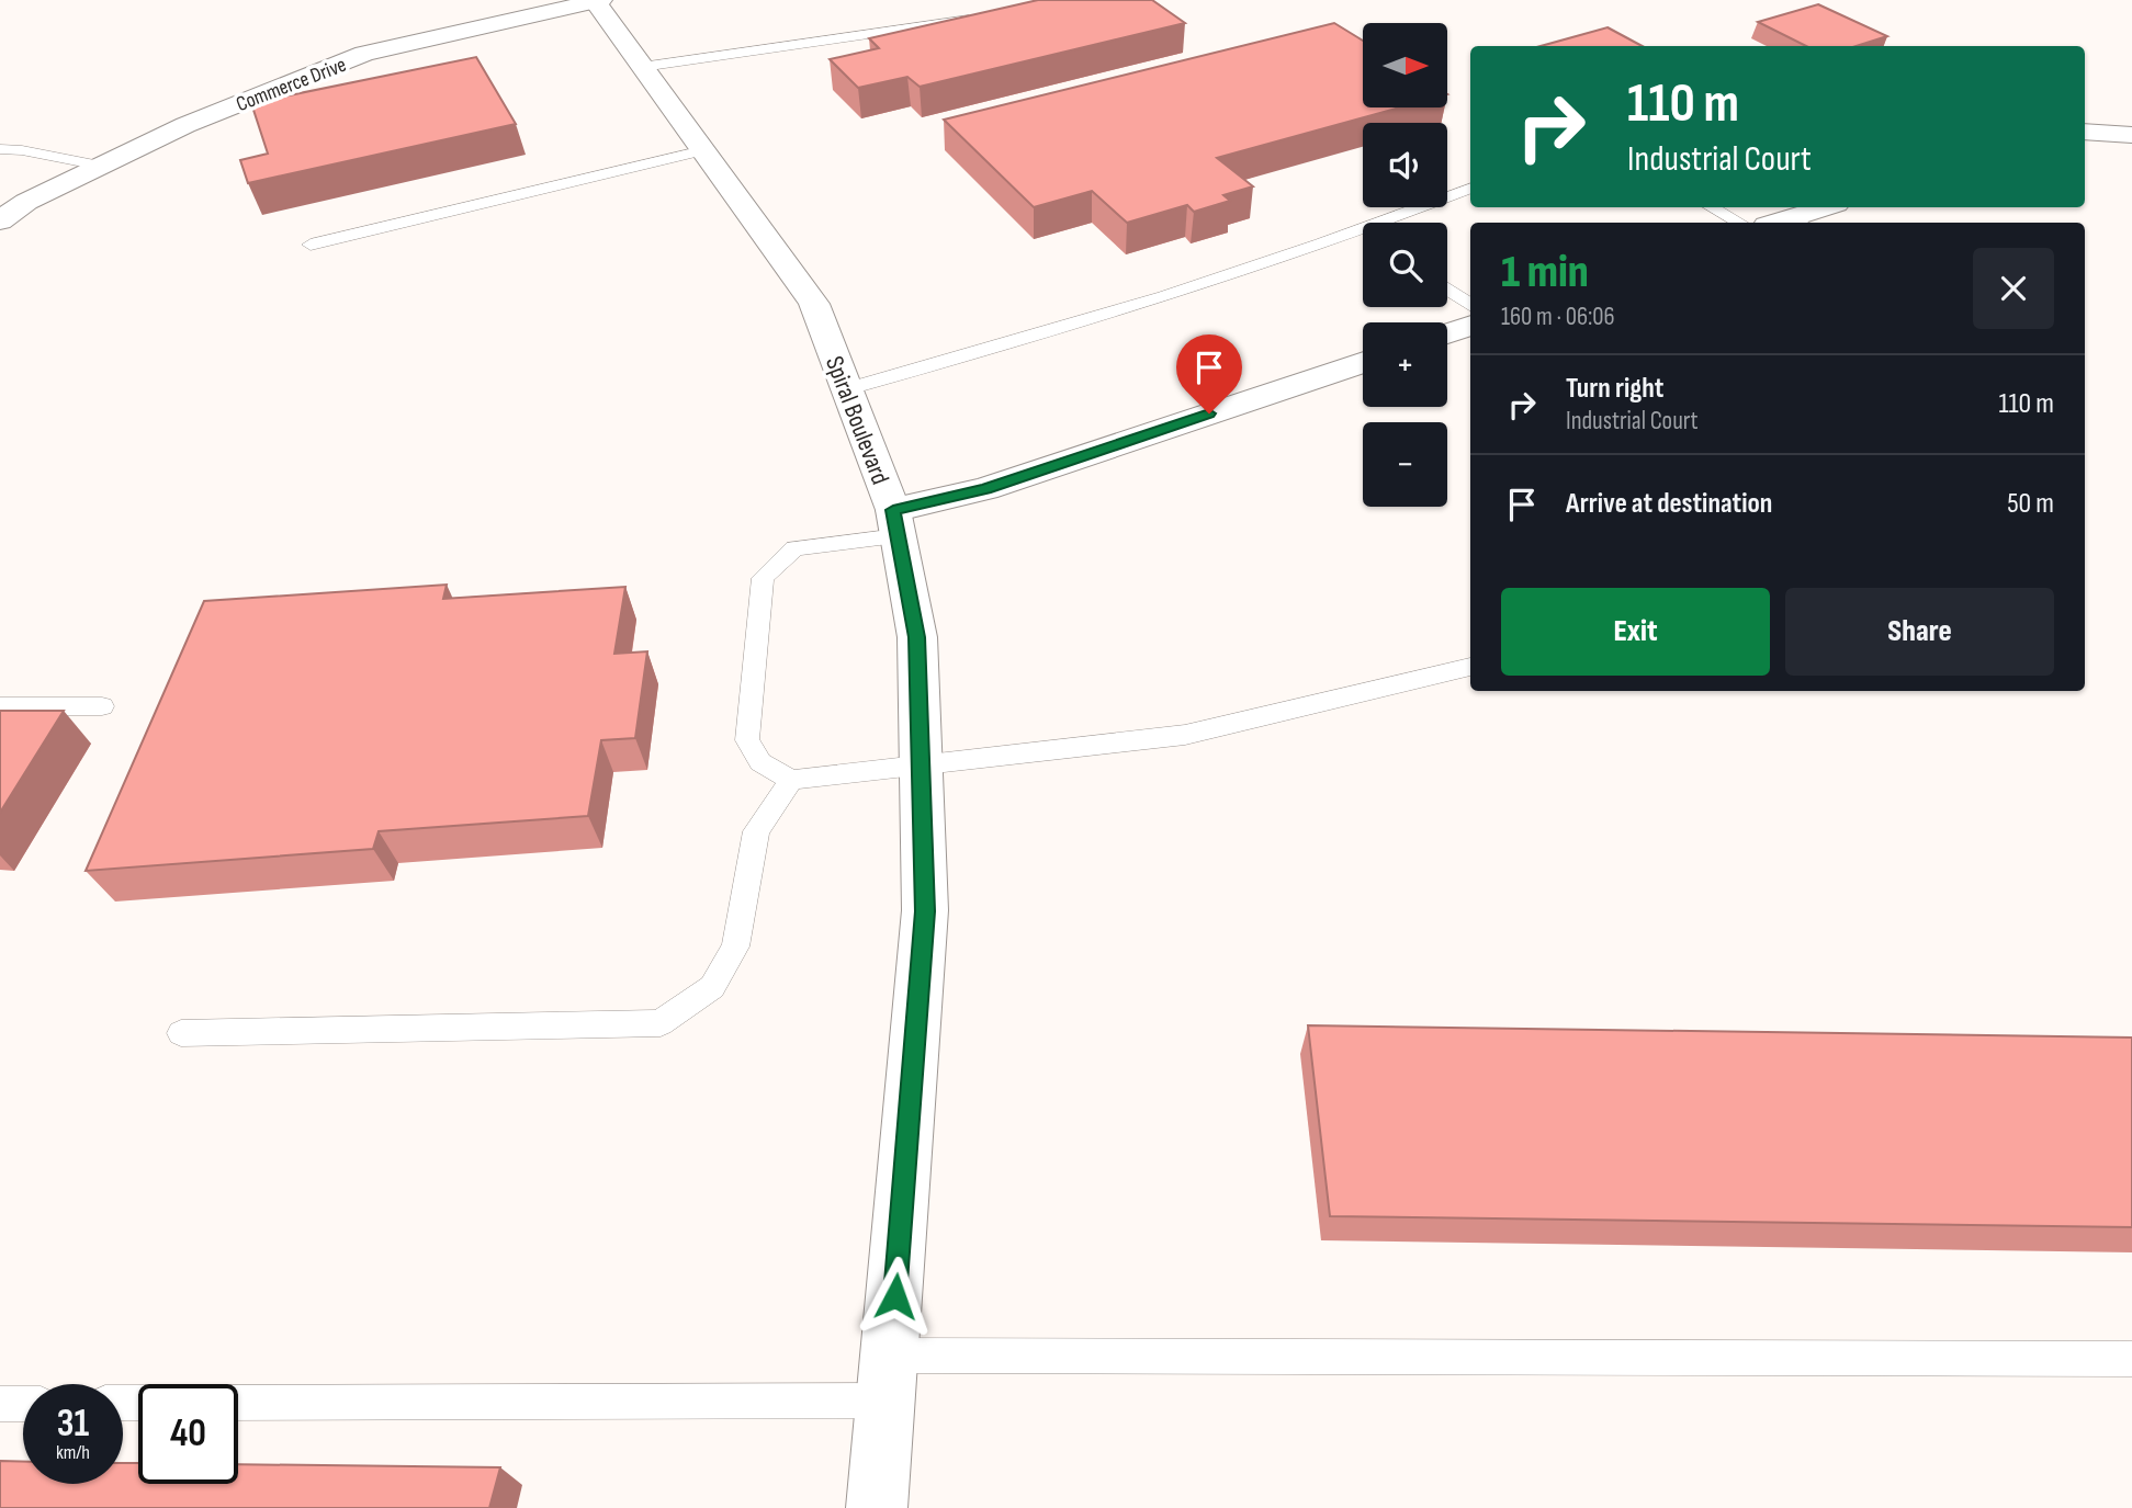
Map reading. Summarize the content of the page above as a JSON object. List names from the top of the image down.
{
  "streets": {
    "street": ["Commerce Drive", "Spiral Boulevard"]
  },
  "crossings": [
    ["Commerce Drive", "Spiral Boulevard"]
  ],
  "north": "right",
  "page": {
    "map_buttons": ["+", "−"],
    "turn": ["110 m", "Industrial Court"],
    "heading": ["1 min", "160 m · 06:06"],
    "list": [
      {
        "name": "Turn right",
        "note": "Industrial Court",
        "value": "110 m"
      },
      {
        "name": "Arrive at destination",
        "value": "50 m"
      }
    ],
    "buttons": ["Exit", "Share"],
    "speed": "31 km/h",
    "limit": "40"
  }
}
